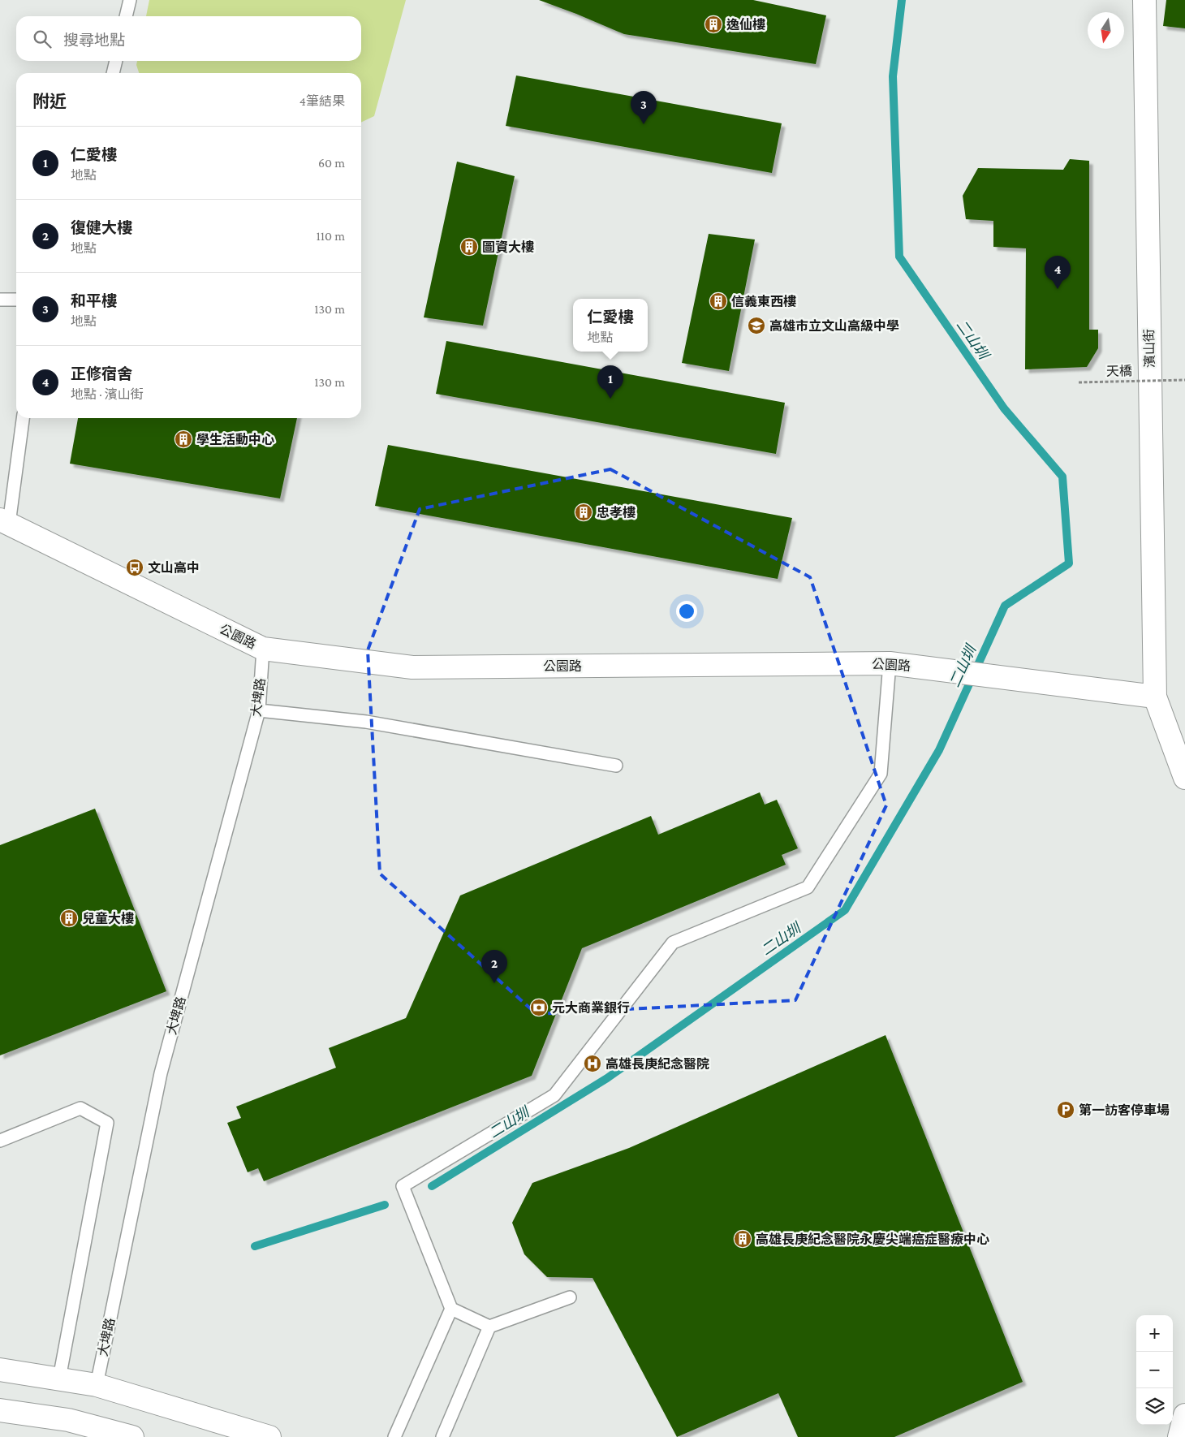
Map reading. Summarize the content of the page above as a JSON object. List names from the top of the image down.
{
  "streets": {
    "street": ["濱山街", "公園路"],
    "lane": ["大埤路"],
    "path": ["天橋"]
  },
  "crossings": [
    ["濱山街", "公園路"],
    ["公園路", "大埤路"]
  ],
  "water": ["二山圳"],
  "places": {
    "building": [
      "逸仙樓",
      "圖資大樓",
      "信義東西樓",
      "學生活動中心",
      "忠孝樓",
      "兒童大樓",
      "高雄長庚紀念醫院永慶尖端癌症醫療中心"
    ],
    "school or university": ["高雄市立文山高級中學"],
    "bus stop": ["文山高中"],
    "bank": ["元大商業銀行"],
    "hospital": ["高雄長庚紀念醫院"],
    "parking": ["第一訪客停車場"]
  },
  "north": "bottom",
  "page": {
    "search": "搜尋地點",
    "heading": ["附近", "4筆結果"],
    "pins": [
      "3",
      "4",
      "1",
      "2"
    ],
    "list": [
      {
        "mark": "1",
        "name": "仁愛樓",
        "note": "地點",
        "value": "60 m"
      },
      {
        "mark": "2",
        "name": "復健大樓",
        "note": "地點",
        "value": "110 m"
      },
      {
        "mark": "3",
        "name": "和平樓",
        "note": "地點",
        "value": "130 m"
      },
      {
        "mark": "4",
        "name": "正修宿舍",
        "note": "地點 · 濱山街",
        "value": "130 m"
      }
    ],
    "popup": ["仁愛樓", "地點"],
    "map_buttons": ["+", "−"]
  }
}
